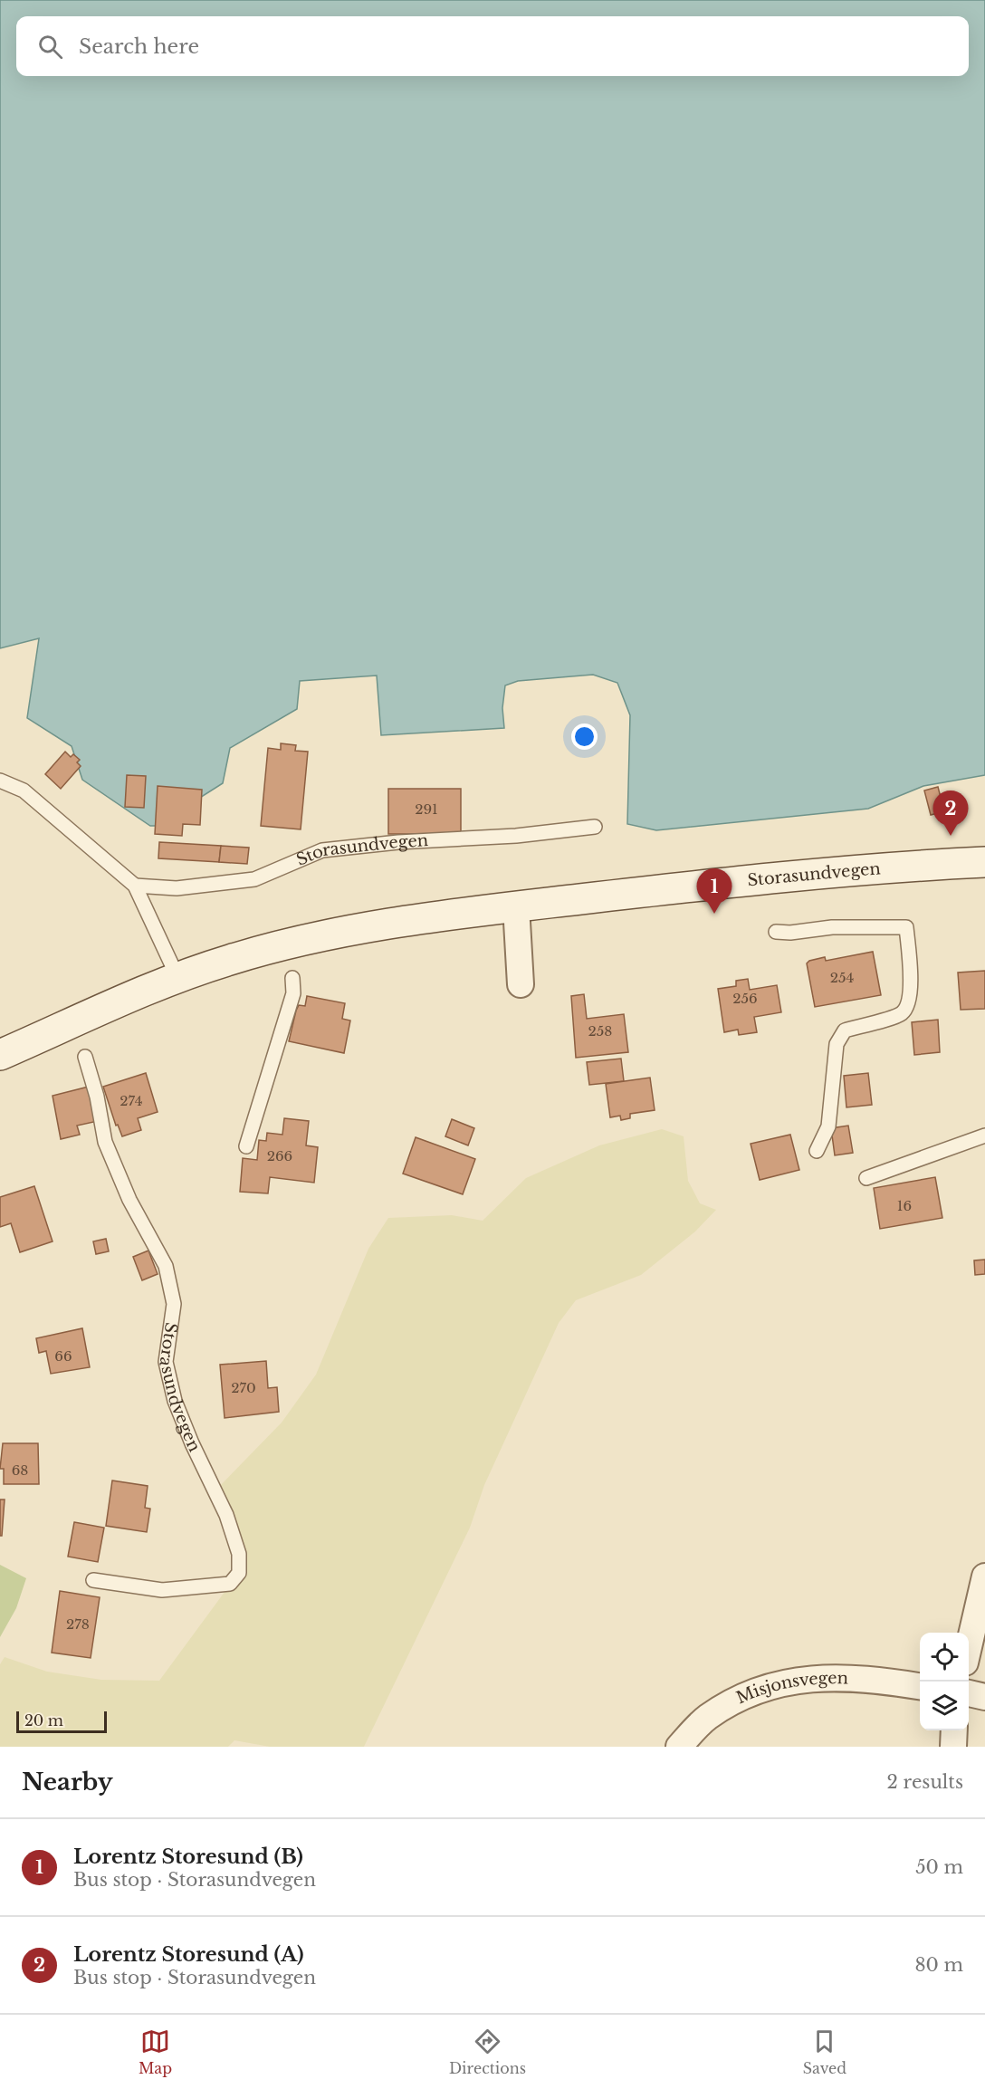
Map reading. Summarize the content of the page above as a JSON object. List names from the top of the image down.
{
  "streets": {
    "main road": ["Storasundvegen"],
    "street": ["Misjonsvegen"]
  },
  "house_numbers": [
    "291",
    "254",
    "256",
    "258",
    "274",
    "266",
    "16",
    "66",
    "270",
    "68",
    "278"
  ],
  "scale_bar": "20 m",
  "page": {
    "search": "Search here",
    "pins": ["2", "1"],
    "scale": "20 m",
    "heading": ["Nearby", "2 results"],
    "list": [
      {
        "mark": "1",
        "name": "Lorentz Storesund (B)",
        "note": "Bus stop · Storasundvegen",
        "value": "50 m"
      },
      {
        "mark": "2",
        "name": "Lorentz Storesund (A)",
        "note": "Bus stop · Storasundvegen",
        "value": "80 m"
      }
    ],
    "nav": ["Map", "Directions", "Saved"]
  }
}
